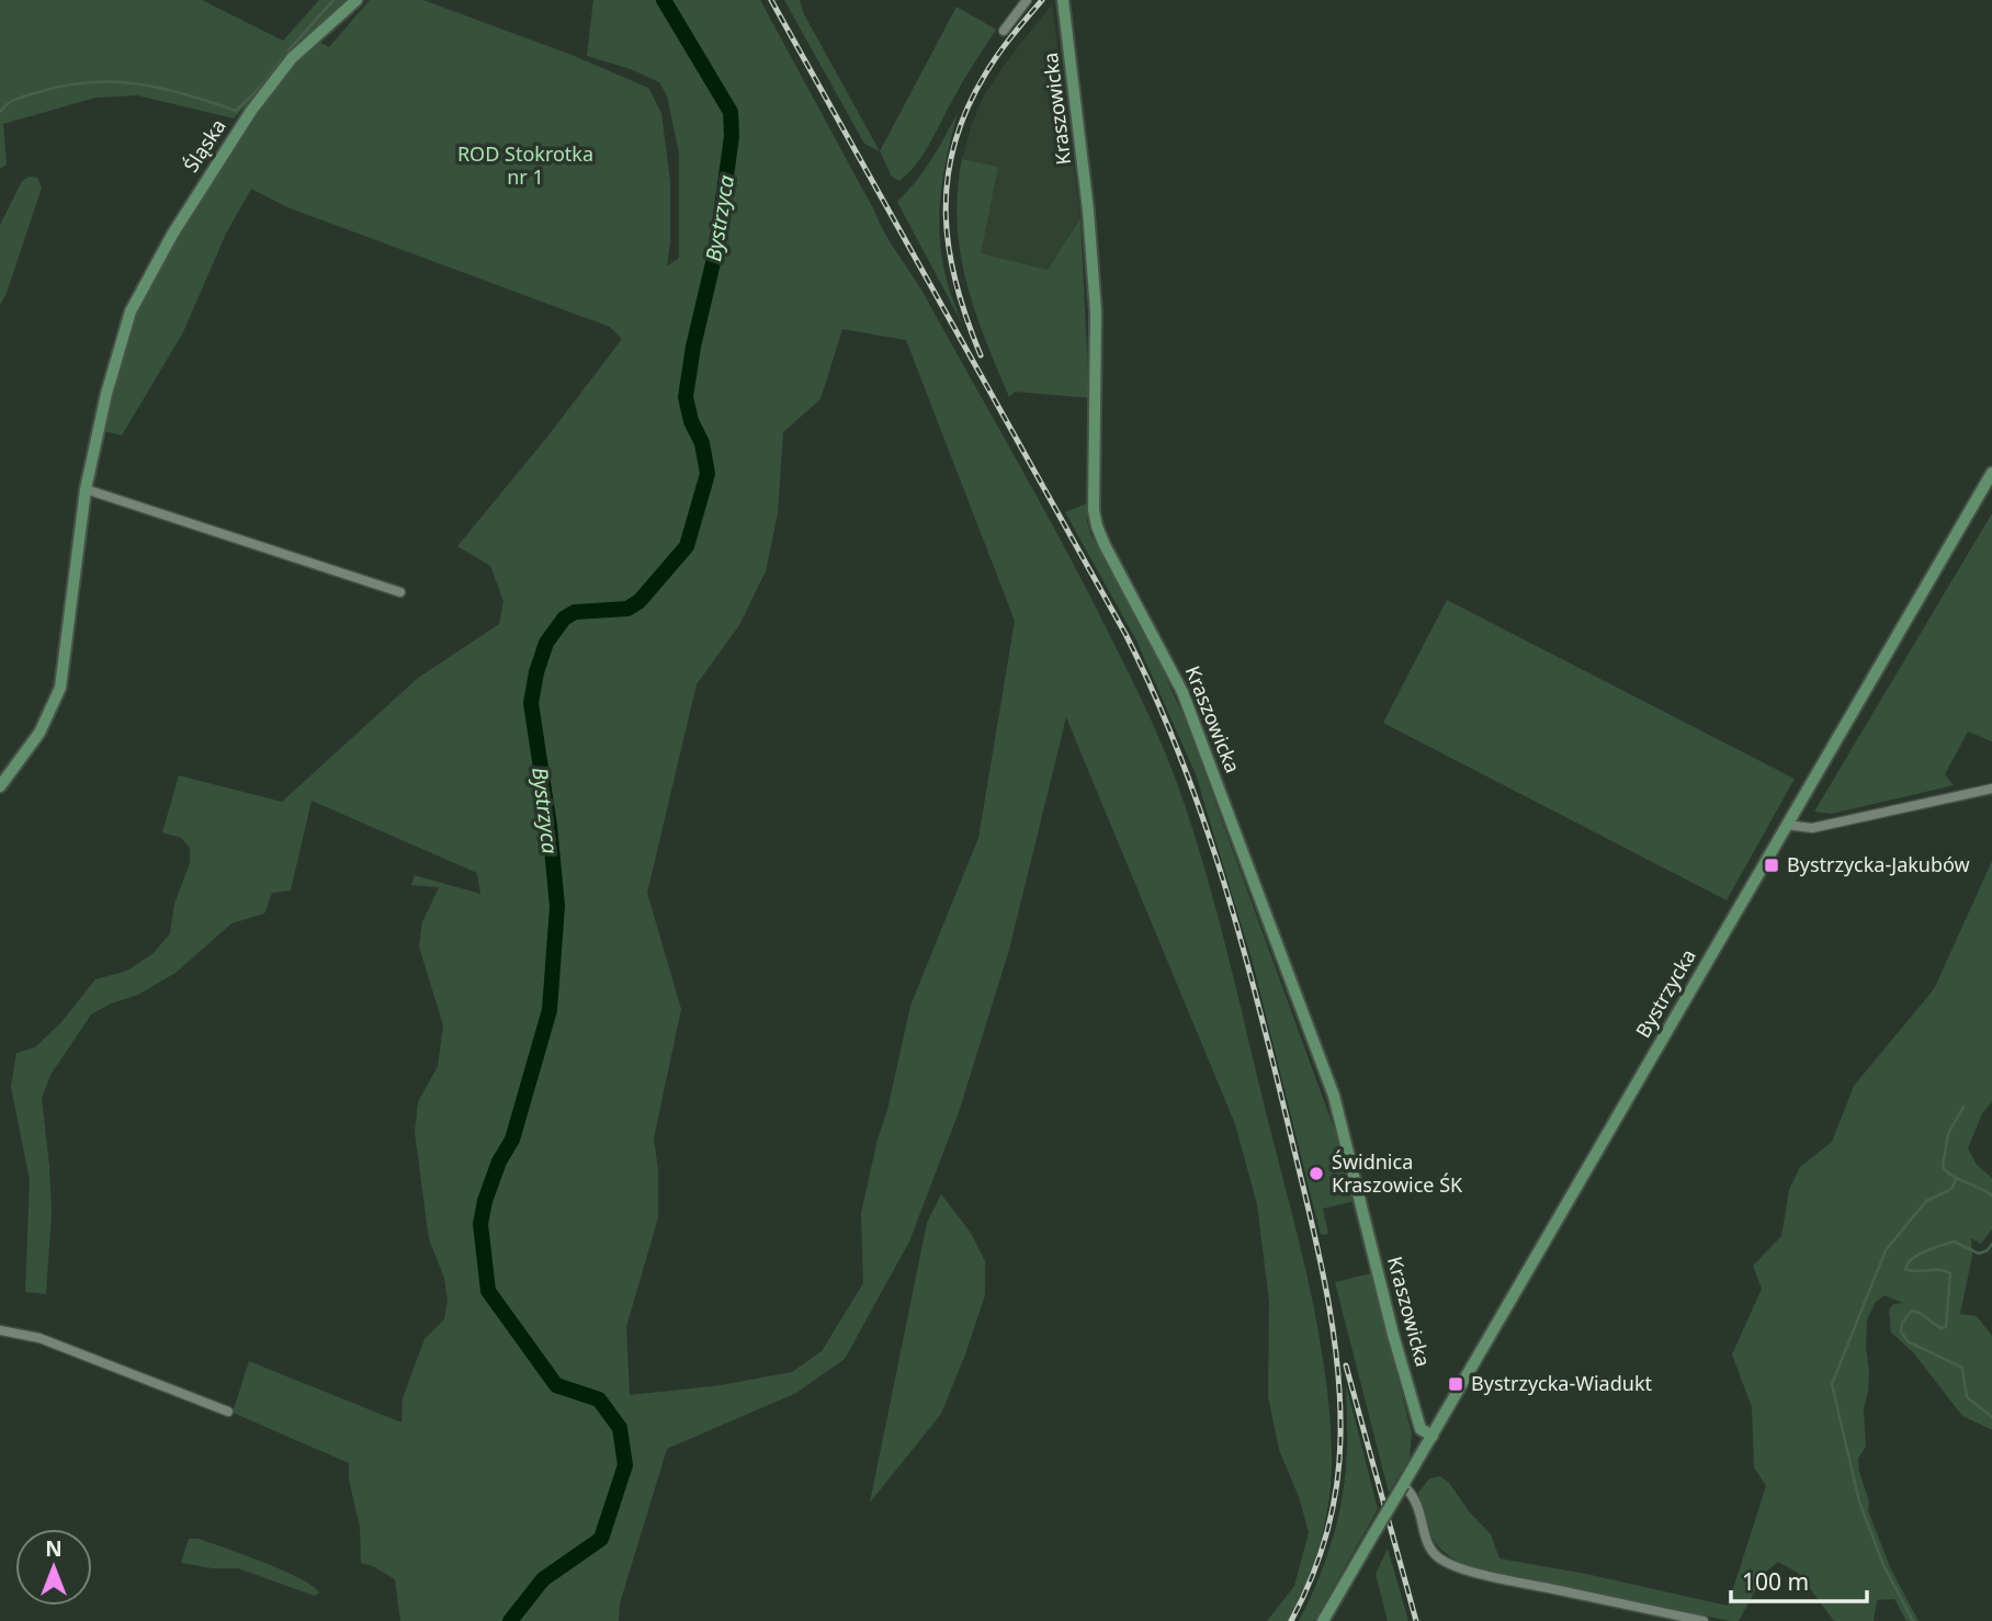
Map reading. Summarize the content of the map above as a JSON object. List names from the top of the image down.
{
  "streets": {
    "street": ["Kraszowicka", "Śląska", "Bystrzycka"]
  },
  "crossings": [
    ["Kraszowicka", "Bystrzycka"]
  ],
  "water": ["Bystrzyca"],
  "parks": ["ROD Stokrotka nr 1"],
  "places": {
    "transit": ["Bystrzycka-Jakubów", "Bystrzycka-Wiadukt"],
    "other": ["Świdnica Kraszowice ŚK"]
  },
  "scale_bar": "100 m",
  "north": "top"
}
